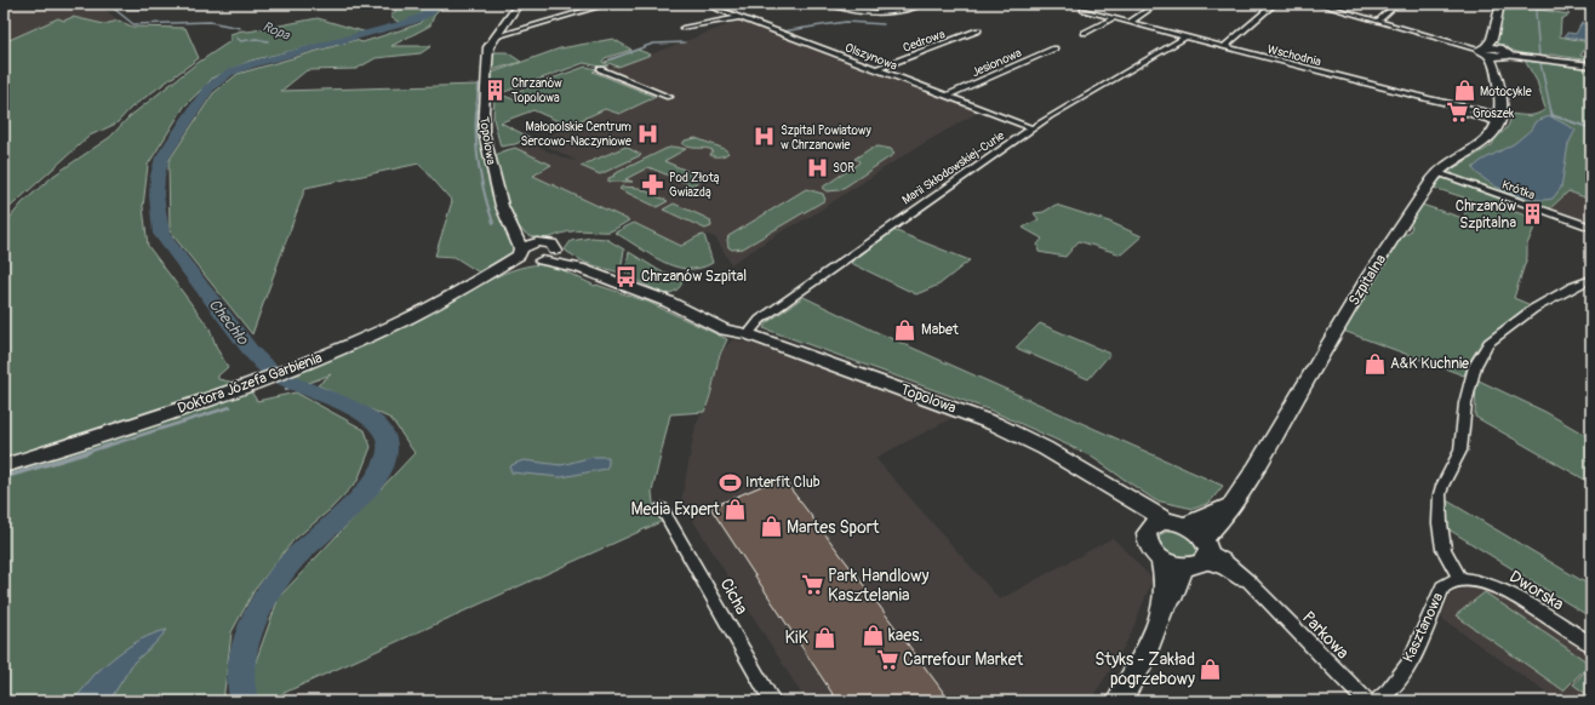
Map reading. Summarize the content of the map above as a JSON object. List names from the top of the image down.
{
  "streets": {
    "main road": ["Topolowa", "Szpitalna", "Doktora Józefa Garbienia"],
    "street": [
      "Cedrowa",
      "Wschodnia",
      "Olszynowa",
      "Jesionowa",
      "Marii Skłodowskiej-Curie",
      "Krótka",
      "Dworska",
      "Cicha",
      "Kasztanowa",
      "Parkowa"
    ]
  },
  "crossings": [
    ["Cedrowa", "Olszynowa"],
    ["Wschodnia", "Marii Skłodowskiej-Curie"],
    ["Wschodnia", "Szpitalna"],
    ["Olszynowa", "Jesionowa"],
    ["Olszynowa", "Marii Skłodowskiej-Curie"],
    ["Topolowa", "Marii Skłodowskiej-Curie"],
    ["Topolowa", "Szpitalna"],
    ["Topolowa", "Doktora Józefa Garbienia"],
    ["Topolowa", "Parkowa"],
    ["Krótka", "Szpitalna"],
    ["Szpitalna", "Parkowa"],
    ["Dworska", "Kasztanowa"]
  ],
  "water": ["Ropa", "Chechło"],
  "places": {
    "building": ["Chrzanów Topolowa", "Chrzanów Szpitalna"],
    "shop": [
      "Motocykle",
      "Mabet",
      "A&K Kuchnie",
      "Media Expert",
      "Martes Sport",
      "kaes.",
      "KiK",
      "Styks - Zakład pogrzebowy"
    ],
    "supermarket": ["Groszek", "Park Handlowy Kasztelania", "Carrefour Market"],
    "hospital": ["Małopolskie Centrum Sercowo-Naczyniowe", "Szpital Powiatowy w Chrzanowie", "SOR"],
    "pharmacy": ["Pod Złotą Gwiazdą"],
    "bus stop": ["Chrzanów Szpital"],
    "sports": ["Interfit Club"]
  }
}
